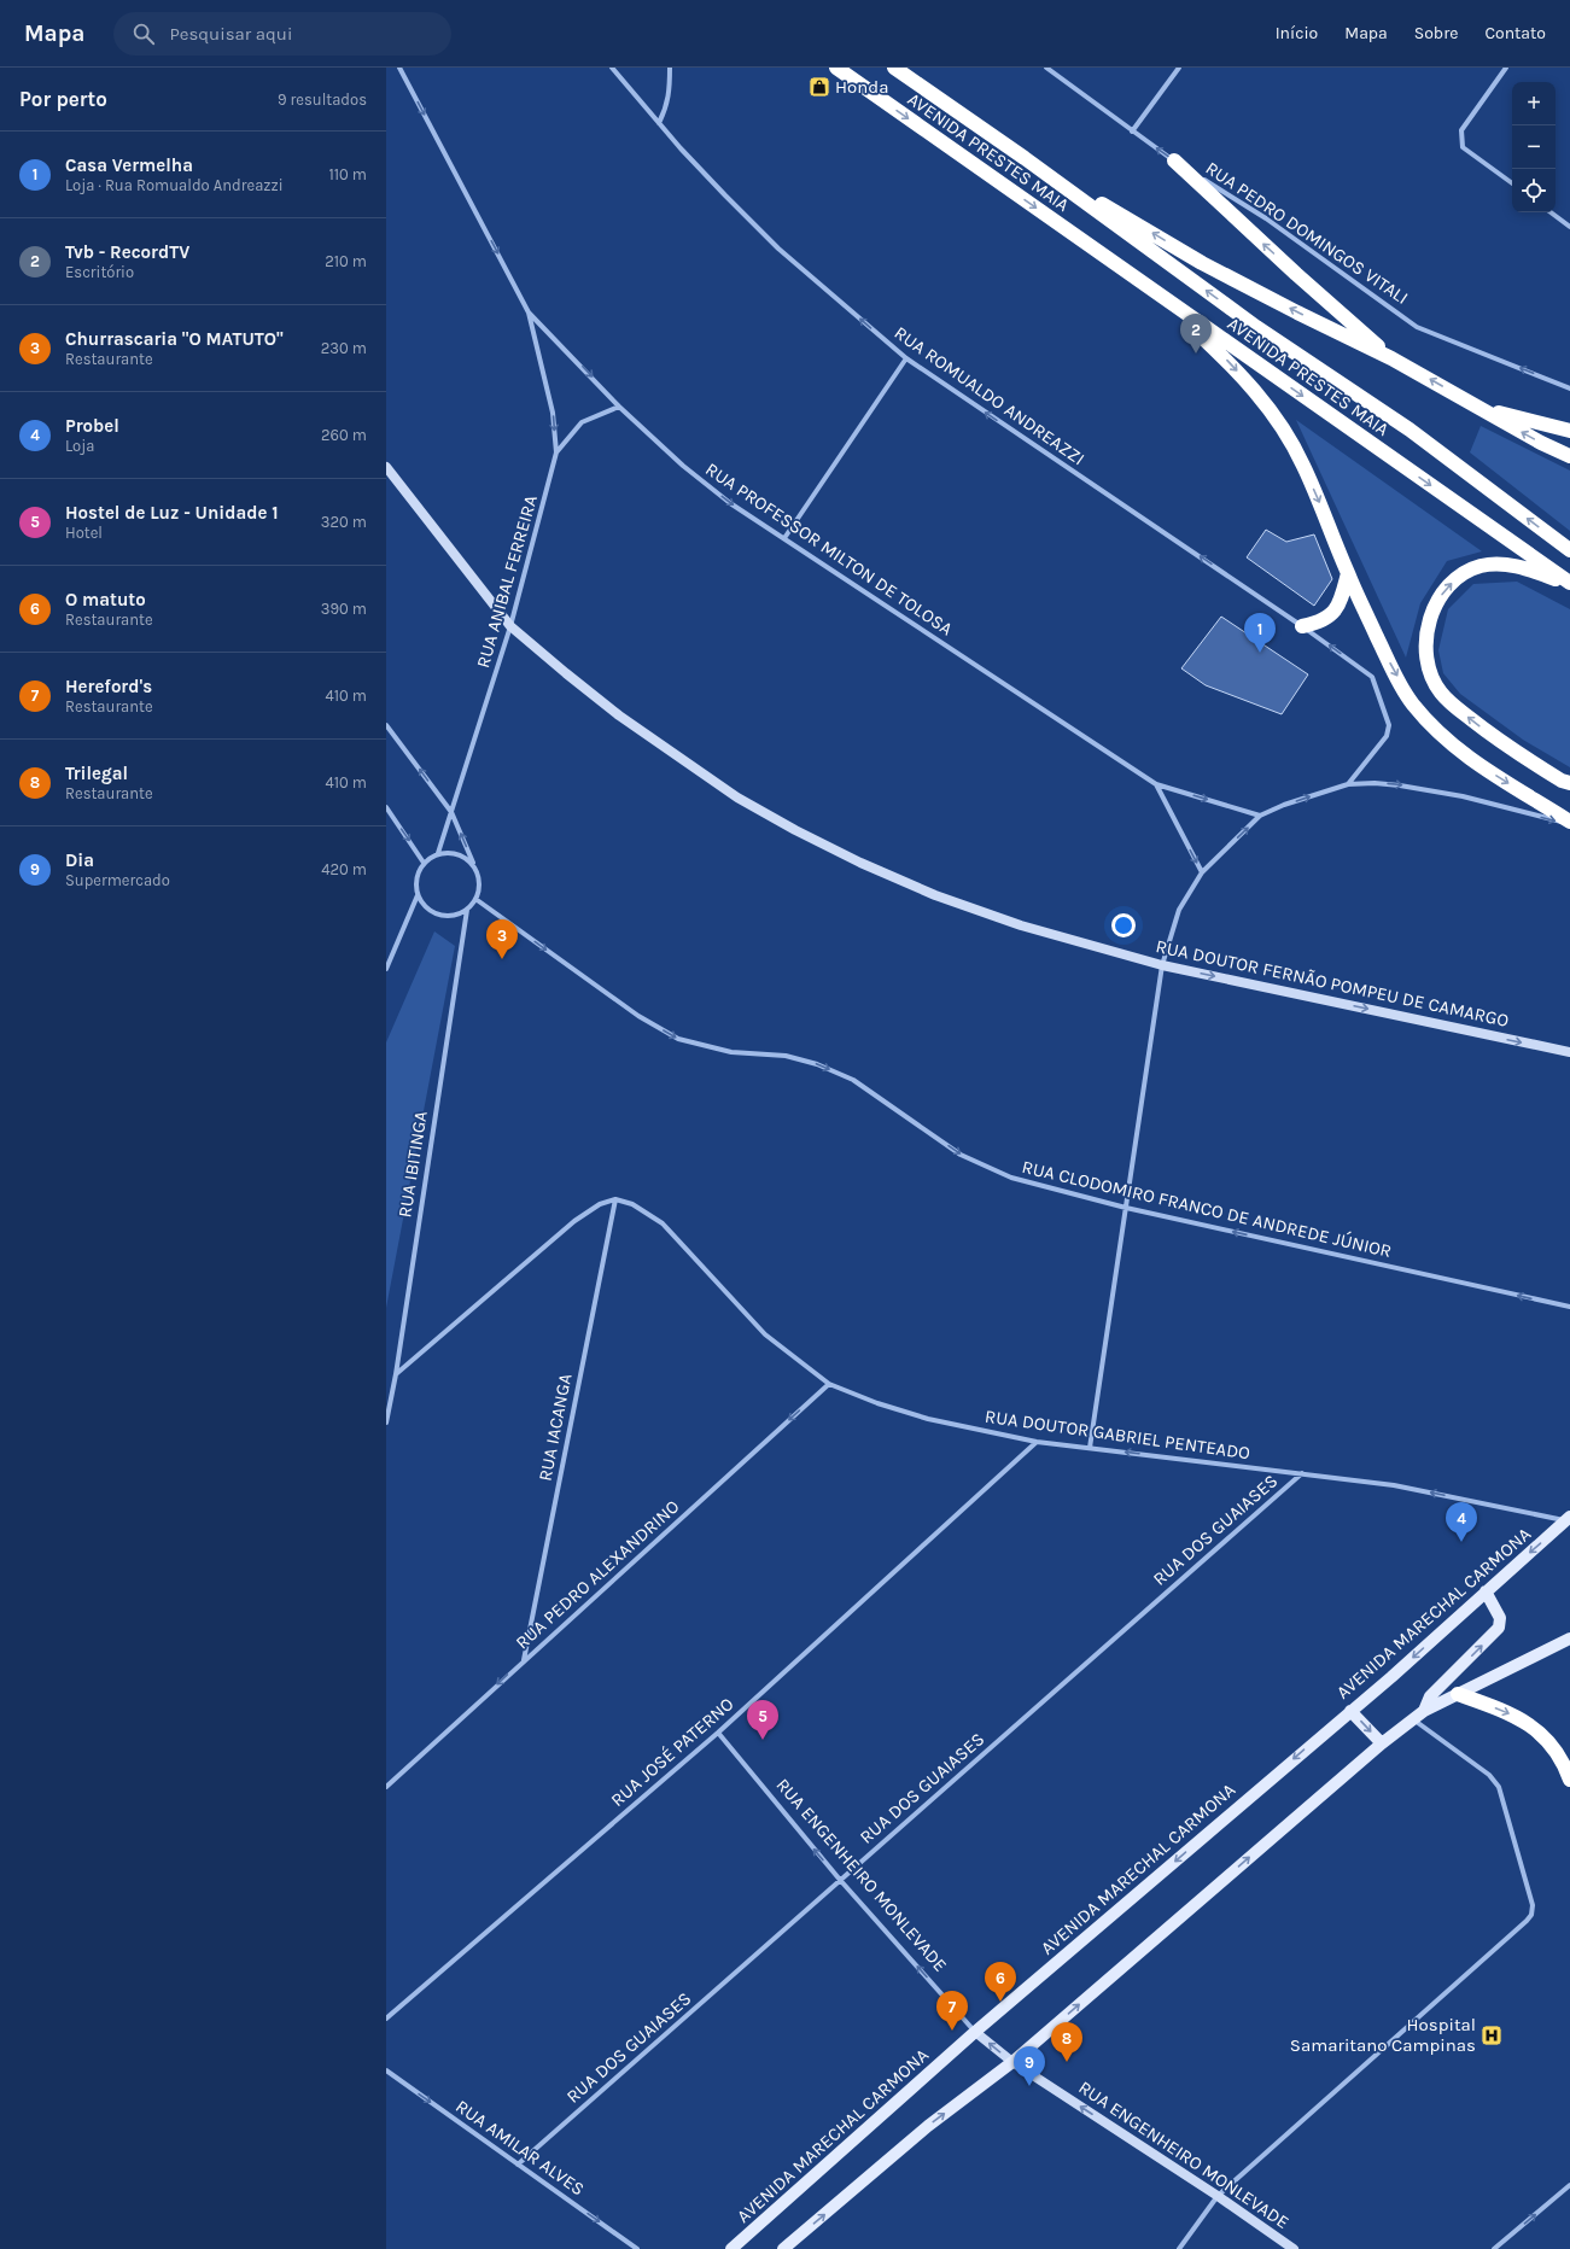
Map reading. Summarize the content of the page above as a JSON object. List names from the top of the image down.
{
  "streets": {
    "highway": ["AVENIDA PRESTES MAIA"],
    "main road": ["AVENIDA MARECHAL CARMONA"],
    "street": [
      "RUA PEDRO DOMINGOS VITALI",
      "RUA ROMUALDO ANDREAZZI",
      "RUA PROFESSOR MILTON DE TOLOSA",
      "RUA ANIBAL FERREIRA",
      "RUA DOUTOR FERNÃO POMPEU DE CAMARGO",
      "RUA IBITINGA",
      "RUA CLODOMIRO FRANCO DE ANDREDE JÚNIOR",
      "RUA IACANGA",
      "RUA DOUTOR GABRIEL PENTEADO",
      "RUA DOS GUAIASES",
      "RUA PEDRO ALEXANDRINO",
      "RUA JOSÉ PATERNO",
      "RUA ENGENHEIRO MONLEVADE",
      "RUA AMILAR ALVES"
    ]
  },
  "crossings": [
    ["RUA PROFESSOR MILTON DE TOLOSA", "RUA ANIBAL FERREIRA"],
    ["RUA ANIBAL FERREIRA", "RUA DOUTOR FERNÃO POMPEU DE CAMARGO"],
    ["RUA ANIBAL FERREIRA", "RUA IBITINGA"],
    ["RUA ANIBAL FERREIRA", "RUA CLODOMIRO FRANCO DE ANDREDE JÚNIOR"],
    ["RUA IBITINGA", "RUA CLODOMIRO FRANCO DE ANDREDE JÚNIOR"],
    ["RUA IACANGA", "RUA DOUTOR GABRIEL PENTEADO"],
    ["RUA IACANGA", "RUA PEDRO ALEXANDRINO"],
    ["RUA DOUTOR GABRIEL PENTEADO", "RUA DOS GUAIASES"],
    ["RUA DOUTOR GABRIEL PENTEADO", "RUA PEDRO ALEXANDRINO"],
    ["RUA DOUTOR GABRIEL PENTEADO", "AVENIDA MARECHAL CARMONA"],
    ["RUA DOUTOR GABRIEL PENTEADO", "RUA JOSÉ PATERNO"],
    ["RUA DOS GUAIASES", "RUA ENGENHEIRO MONLEVADE"],
    ["RUA DOS GUAIASES", "RUA AMILAR ALVES"],
    ["AVENIDA MARECHAL CARMONA", "RUA ENGENHEIRO MONLEVADE"],
    ["RUA JOSÉ PATERNO", "RUA ENGENHEIRO MONLEVADE"]
  ],
  "one_way": [
    "RUA PEDRO DOMINGOS VITALI",
    "RUA ROMUALDO ANDREAZZI",
    "RUA PROFESSOR MILTON DE TOLOSA",
    "RUA DOUTOR GABRIEL PENTEADO",
    "RUA PEDRO ALEXANDRINO",
    "RUA ENGENHEIRO MONLEVADE",
    "RUA AMILAR ALVES"
  ],
  "places": {
    "shop": ["Honda"],
    "hospital": ["Hospital Samaritano Campinas"]
  },
  "page": {
    "header": "Mapa",
    "search": "Pesquisar aqui",
    "nav": [
      "Início",
      "Mapa",
      "Sobre",
      "Contato"
    ],
    "heading": ["Por perto", "9 resultados"],
    "map_buttons": ["+", "−"],
    "list": [
      {
        "mark": "1",
        "name": "Casa Vermelha",
        "note": "Loja · Rua Romualdo Andreazzi",
        "value": "110 m"
      },
      {
        "mark": "2",
        "name": "Tvb - RecordTV",
        "note": "Escritório",
        "value": "210 m"
      },
      {
        "mark": "3",
        "name": "Churrascaria \"O MATUTO\"",
        "note": "Restaurante",
        "value": "230 m"
      },
      {
        "mark": "4",
        "name": "Probel",
        "note": "Loja",
        "value": "260 m"
      },
      {
        "mark": "5",
        "name": "Hostel de Luz - Unidade 1",
        "note": "Hotel",
        "value": "320 m"
      },
      {
        "mark": "6",
        "name": "O matuto",
        "note": "Restaurante",
        "value": "390 m"
      },
      {
        "mark": "7",
        "name": "Hereford's",
        "note": "Restaurante",
        "value": "410 m"
      },
      {
        "mark": "8",
        "name": "Trilegal",
        "note": "Restaurante",
        "value": "410 m"
      },
      {
        "mark": "9",
        "name": "Dia",
        "note": "Supermercado",
        "value": "420 m"
      }
    ],
    "pins": [
      "2",
      "1",
      "3",
      "4",
      "5",
      "6",
      "7",
      "8",
      "9"
    ]
  }
}
